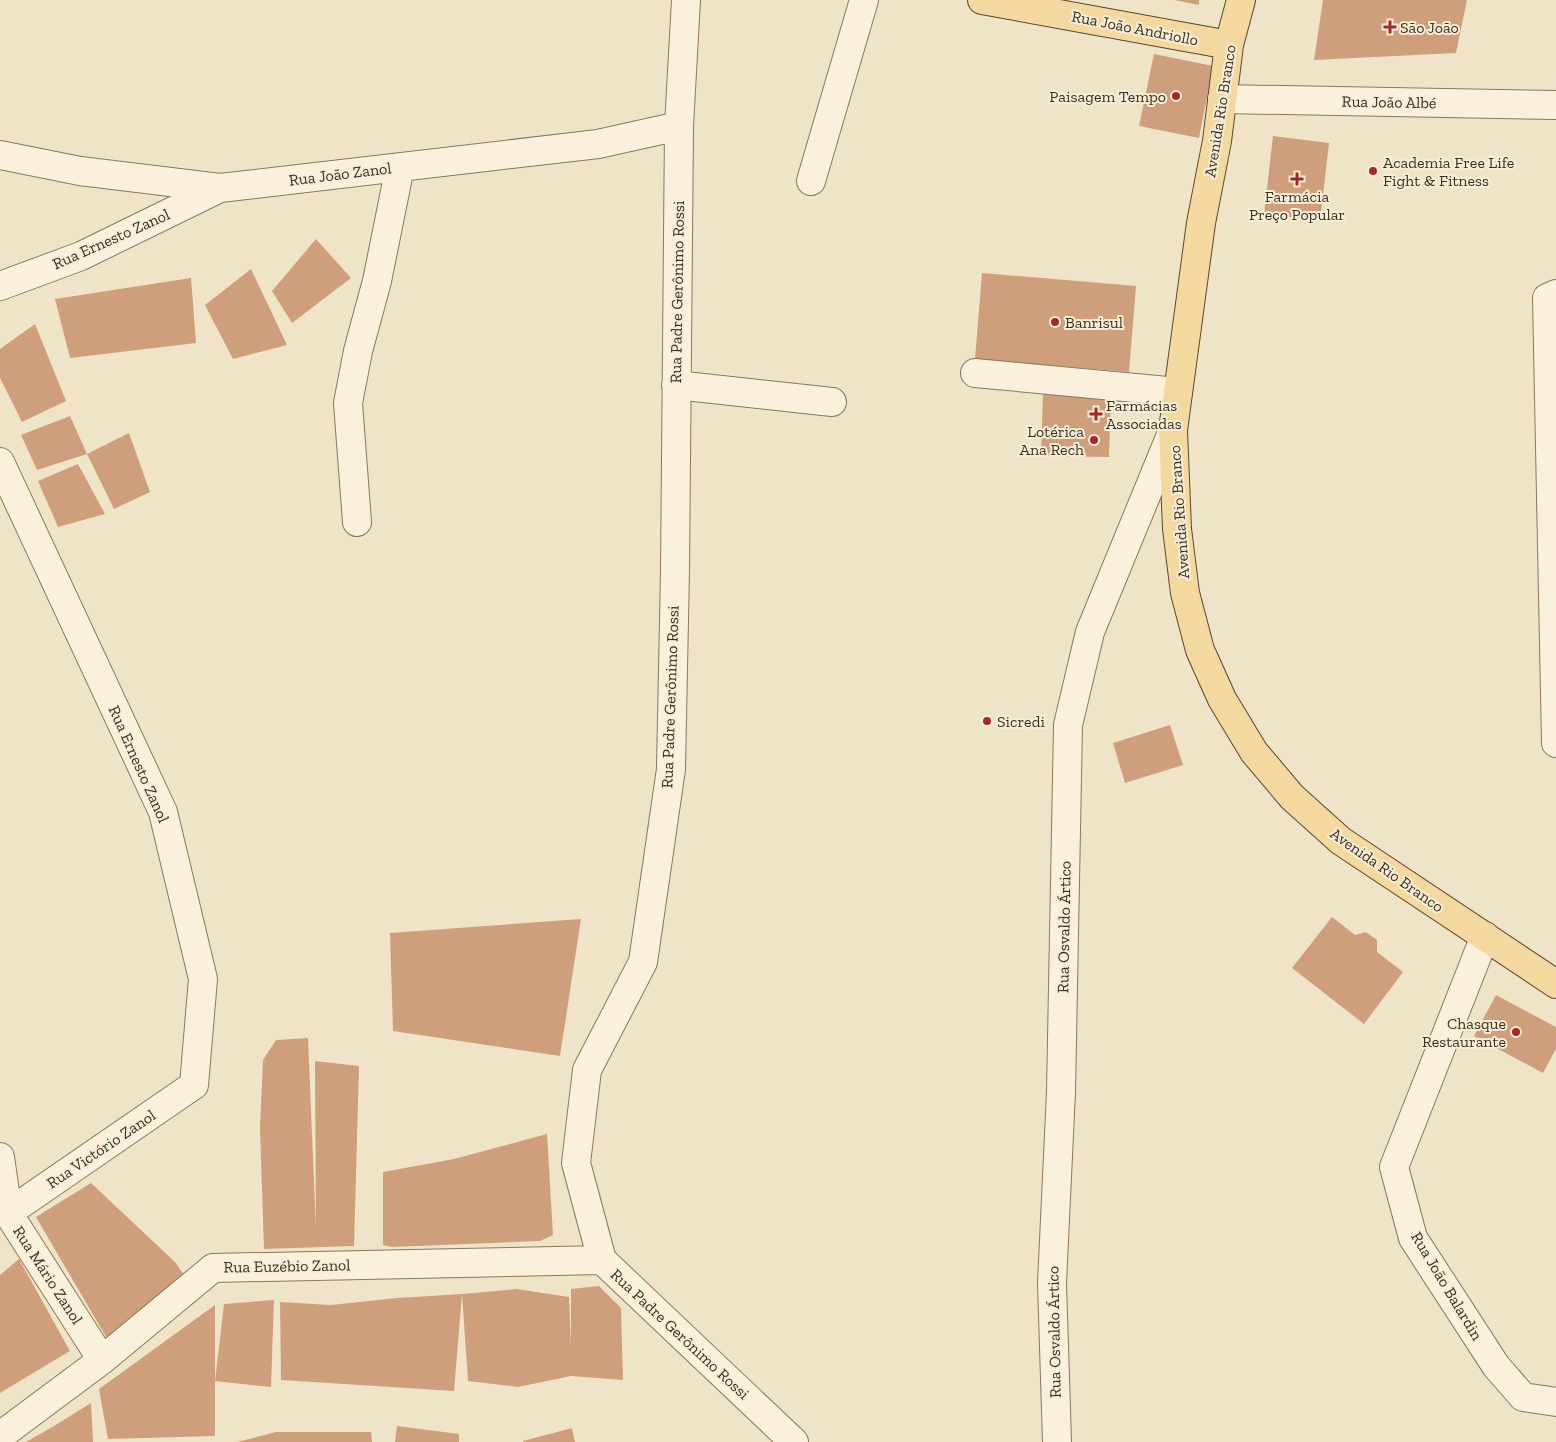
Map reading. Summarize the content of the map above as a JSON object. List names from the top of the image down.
{
  "streets": {
    "main road": ["Rua João Andriollo", "Avenida Rio Branco"],
    "street": [
      "Rua João Albé",
      "Rua João Zanol",
      "Rua Ernesto Zanol",
      "Rua Padre Gerônimo Rossi",
      "Rua Osvaldo Ártico",
      "Rua Victório Zanol",
      "Rua Euzébio Zanol",
      "Rua Mário Zanol",
      "Rua João Balardin"
    ]
  },
  "crossings": [
    ["Rua João Andriollo", "Avenida Rio Branco"],
    ["Rua João Albé", "Avenida Rio Branco"],
    ["Avenida Rio Branco", "Rua Osvaldo Ártico"],
    ["Avenida Rio Branco", "Rua João Balardin"],
    ["Rua João Zanol", "Rua Ernesto Zanol"],
    ["Rua João Zanol", "Rua Padre Gerônimo Rossi"],
    ["Rua Ernesto Zanol", "Rua Victório Zanol"],
    ["Rua Padre Gerônimo Rossi", "Rua Euzébio Zanol"],
    ["Rua Victório Zanol", "Rua Mário Zanol"],
    ["Rua Euzébio Zanol", "Rua Mário Zanol"]
  ],
  "places": {
    "health": ["São João", "Farmácia Preço Popular", "Farmácias Associadas"],
    "other": [
      "Paisagem Tempo",
      "Academia Free Life Fight & Fitness",
      "Banrisul",
      "Lotérica Ana Rech",
      "Sicredi",
      "Chasque Restaurante"
    ]
  }
}
